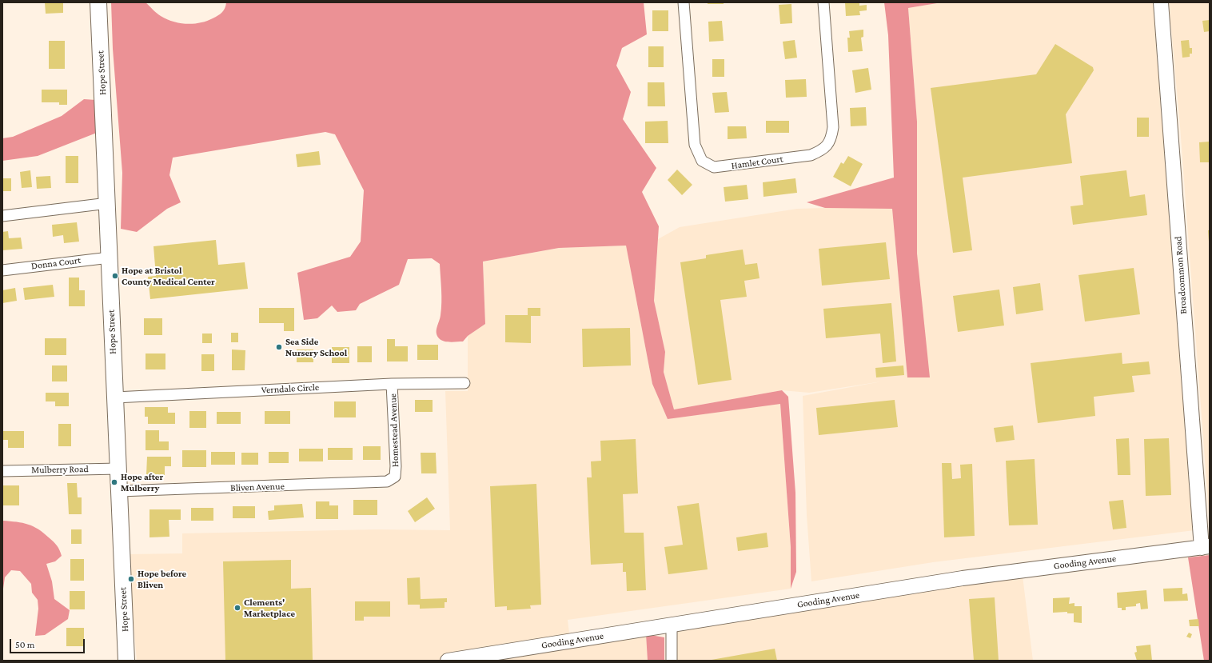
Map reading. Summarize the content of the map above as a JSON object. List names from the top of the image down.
{
  "streets": {
    "main road": ["Hope Street", "Broadcommon Road", "Gooding Avenue"],
    "street": [
      "Hamlet Court",
      "Donna Court",
      "Verndale Circle",
      "Homestead Avenue",
      "Mulberry Road",
      "Bliven Avenue"
    ]
  },
  "crossings": [
    ["Hope Street", "Donna Court"],
    ["Hope Street", "Verndale Circle"],
    ["Hope Street", "Mulberry Road"],
    ["Hope Street", "Bliven Avenue"],
    ["Broadcommon Road", "Gooding Avenue"],
    ["Verndale Circle", "Homestead Avenue"],
    ["Homestead Avenue", "Bliven Avenue"]
  ],
  "places": [
    "Hope at Bristol County Medical Center",
    "Sea Side Nursery School",
    "Hope after Mulberry",
    "Hope before Bliven",
    "Clements' Marketplace"
  ],
  "scale_bar": "50 m"
}
